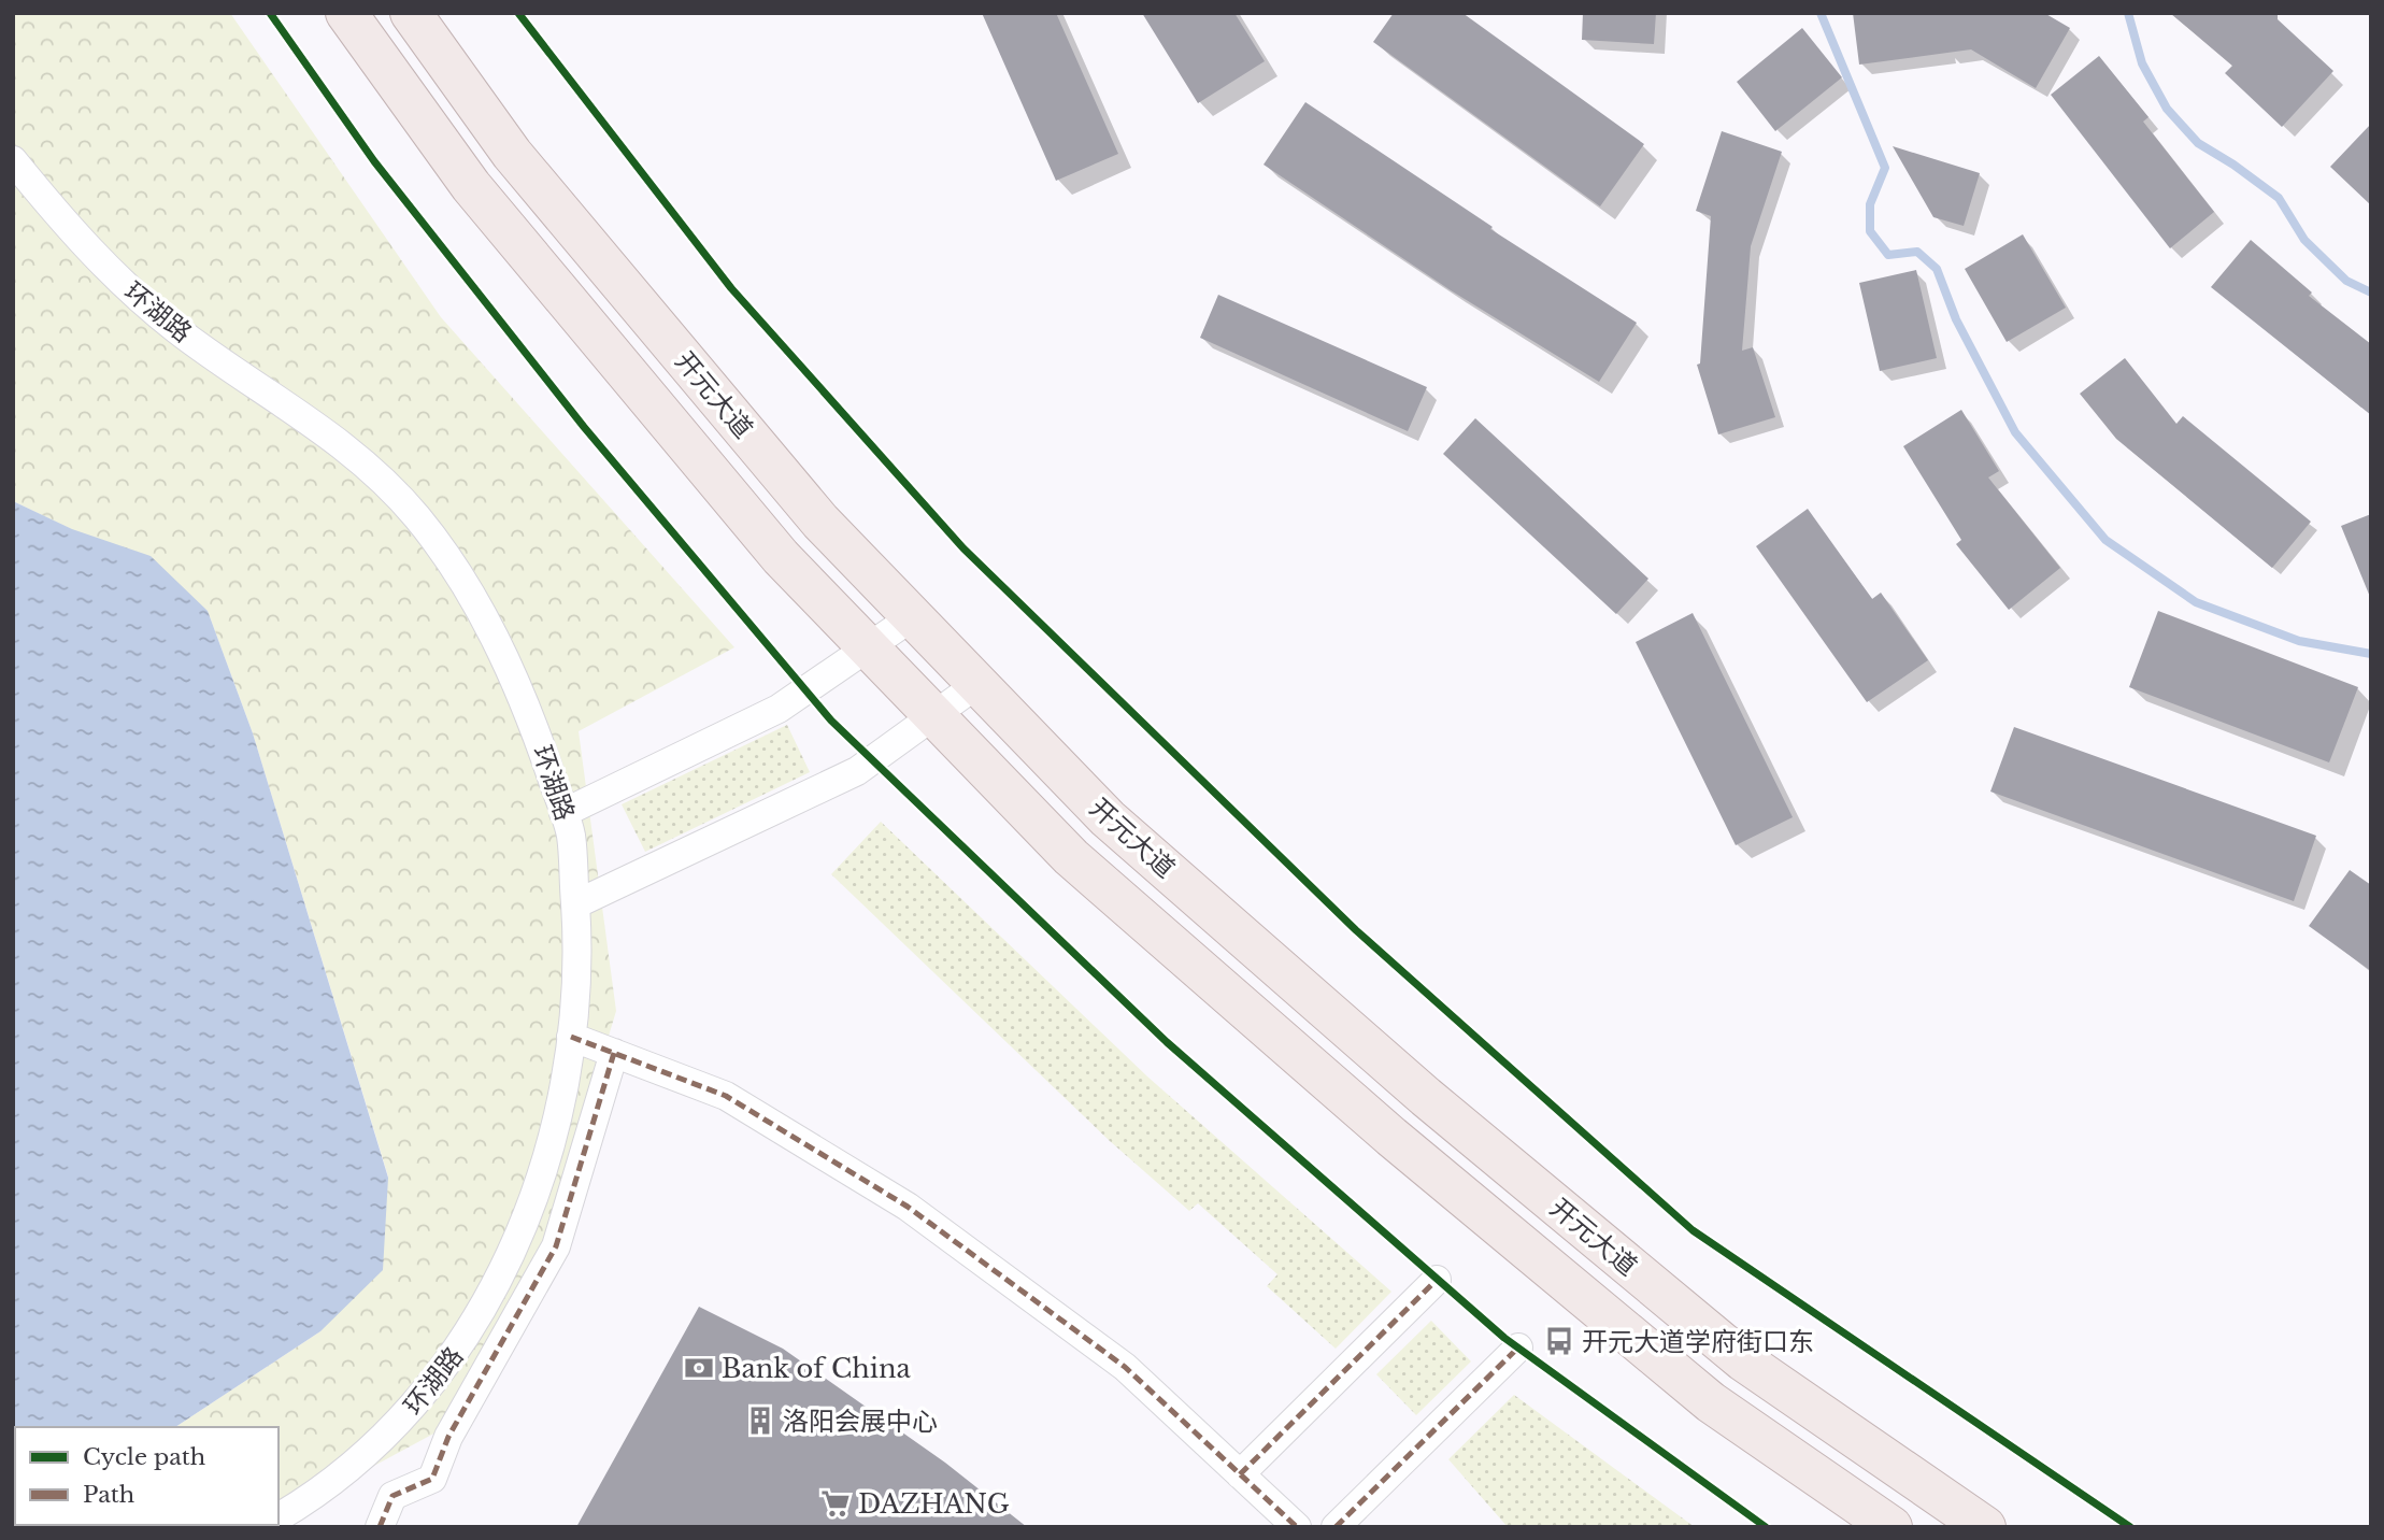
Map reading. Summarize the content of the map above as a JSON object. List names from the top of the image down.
{
  "streets": {
    "main road": ["开元大道"],
    "street": ["环湖路"]
  },
  "places": {
    "bus stop": ["开元大道学府街口东"],
    "bank": ["Bank of China"],
    "building": ["洛阳会展中心"],
    "supermarket": ["DAZHANG"]
  },
  "legend": ["Cycle path", "Path"]
}
